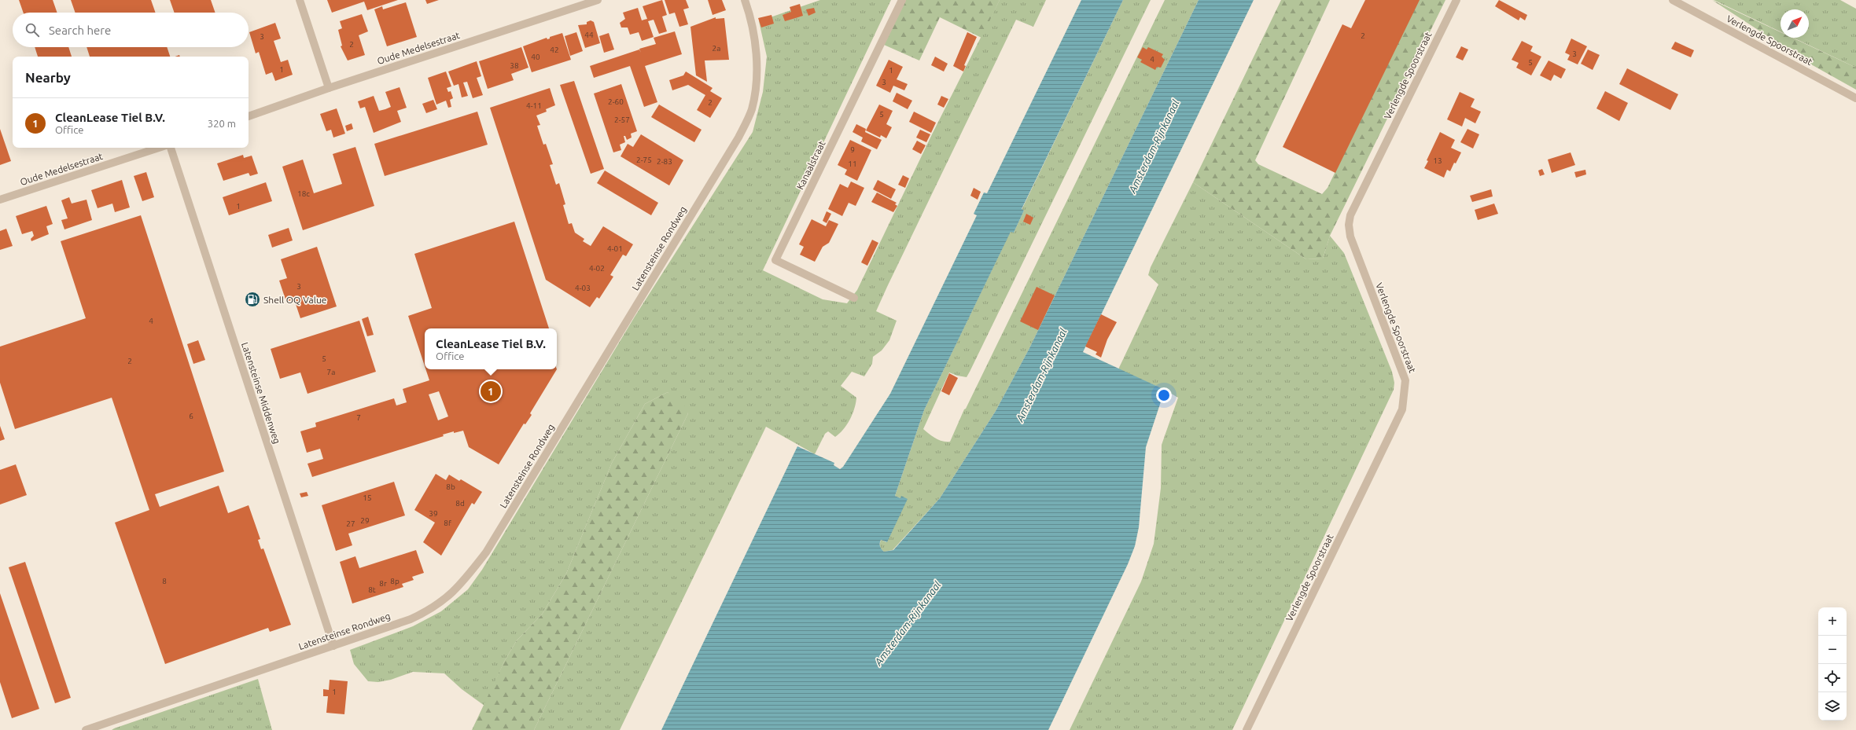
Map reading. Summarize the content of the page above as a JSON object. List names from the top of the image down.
{
  "streets": {
    "street": [
      "Verlengde Spoorstraat",
      "Oude Medelsestraat",
      "Kanaalstraat",
      "Latensteinse Rondweg",
      "Latensteinse Middenweg"
    ]
  },
  "crossings": [
    ["Latensteinse Rondweg", "Latensteinse Middenweg"]
  ],
  "water": ["Amsterdam-Rijnkanaal"],
  "places": {
    "fuel station": ["Shell OQ Value"]
  },
  "house_numbers": [
    "44",
    "2",
    "3",
    "2",
    "2a",
    "42",
    "3",
    "40",
    "4",
    "5",
    "38",
    "1",
    "1",
    "3",
    "2-60",
    "2",
    "4-11",
    "5",
    "2-57",
    "9",
    "2-75",
    "13",
    "2-83",
    "11",
    "18c",
    "1",
    "4-01",
    "4-02",
    "3",
    "4-03",
    "4",
    "5",
    "2",
    "7a",
    "6",
    "7",
    "8b",
    "15",
    "8d",
    "39",
    "29",
    "8f",
    "27",
    "8",
    "8p",
    "8r",
    "8t",
    "1"
  ],
  "north": "top right",
  "page": {
    "search": "Search here",
    "heading": "Nearby",
    "list": [
      {
        "mark": "1",
        "name": "CleanLease Tiel B.V.",
        "note": "Office",
        "value": "320 m"
      }
    ],
    "popup": ["CleanLease Tiel B.V.", "Office"],
    "pins": "1",
    "map_buttons": ["+", "−"]
  }
}
